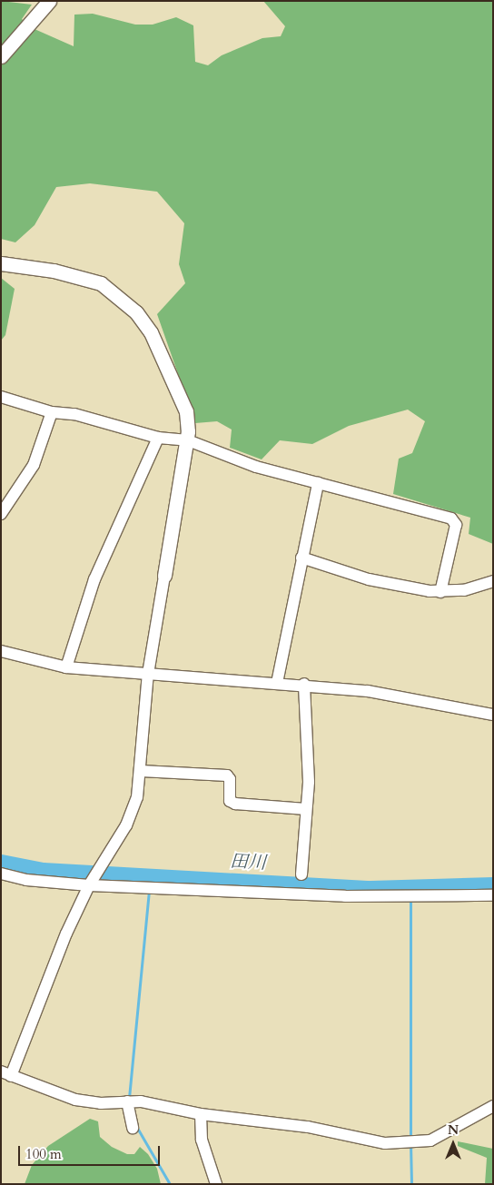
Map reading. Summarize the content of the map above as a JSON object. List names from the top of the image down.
{
  "water": ["田川"],
  "scale_bar": "100 m",
  "north": "top"
}
